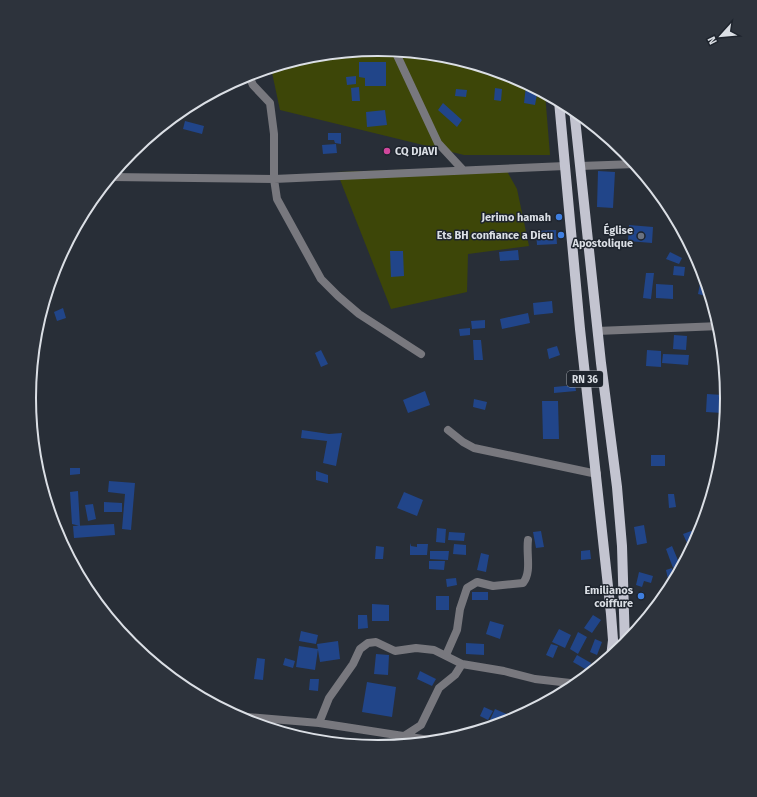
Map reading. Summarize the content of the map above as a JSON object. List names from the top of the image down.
{
  "streets": {
    "main road": ["RN 36"]
  },
  "places": [
    "CQ DJAVI",
    "Jerimo hamah",
    "Ets BH confiance a Dieu",
    "Église Apostolique",
    "Emilianos coiffure"
  ],
  "north": "bottom left"
}
